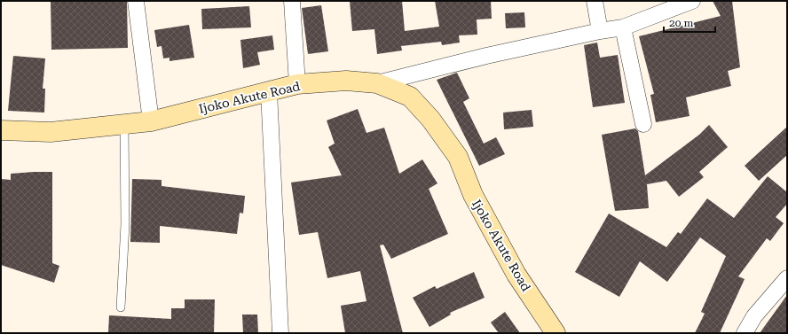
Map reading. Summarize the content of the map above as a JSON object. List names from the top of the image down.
{
  "streets": {
    "main road": ["Ijoko Akute Road"]
  },
  "scale_bar": "20 m"
}
